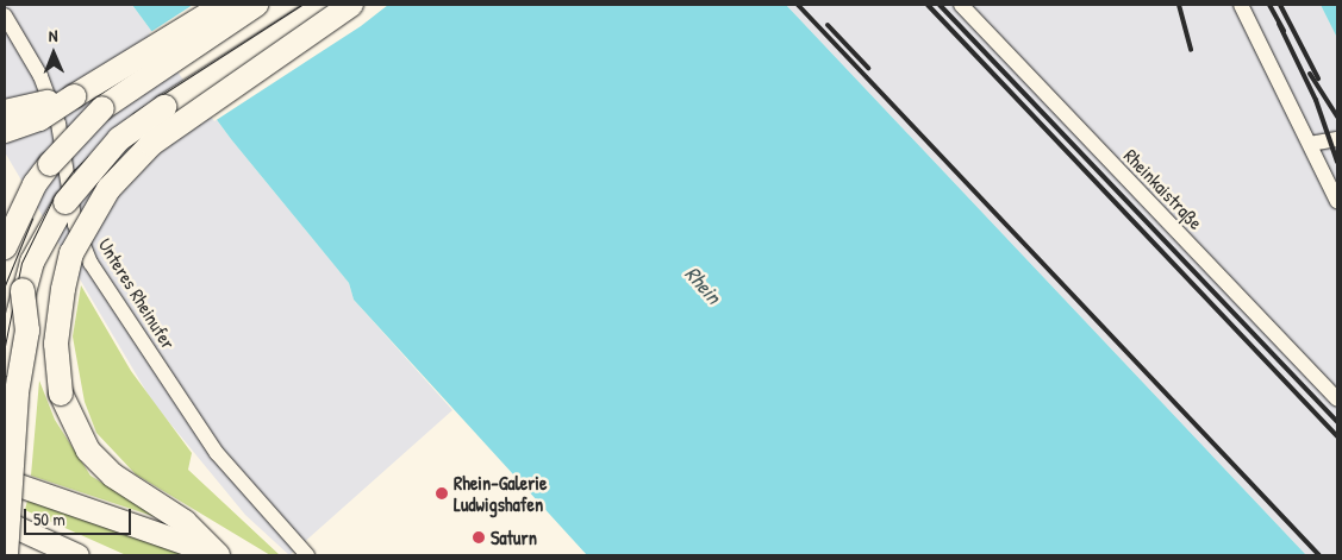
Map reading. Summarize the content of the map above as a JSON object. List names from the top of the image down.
{
  "streets": {
    "street": ["Rheinkaistraße", "Unteres Rheinufer"]
  },
  "water": ["Rhein"],
  "places": ["Rhein-Galerie Ludwigshafen", "Saturn"],
  "scale_bar": "50 m",
  "north": "top"
}
